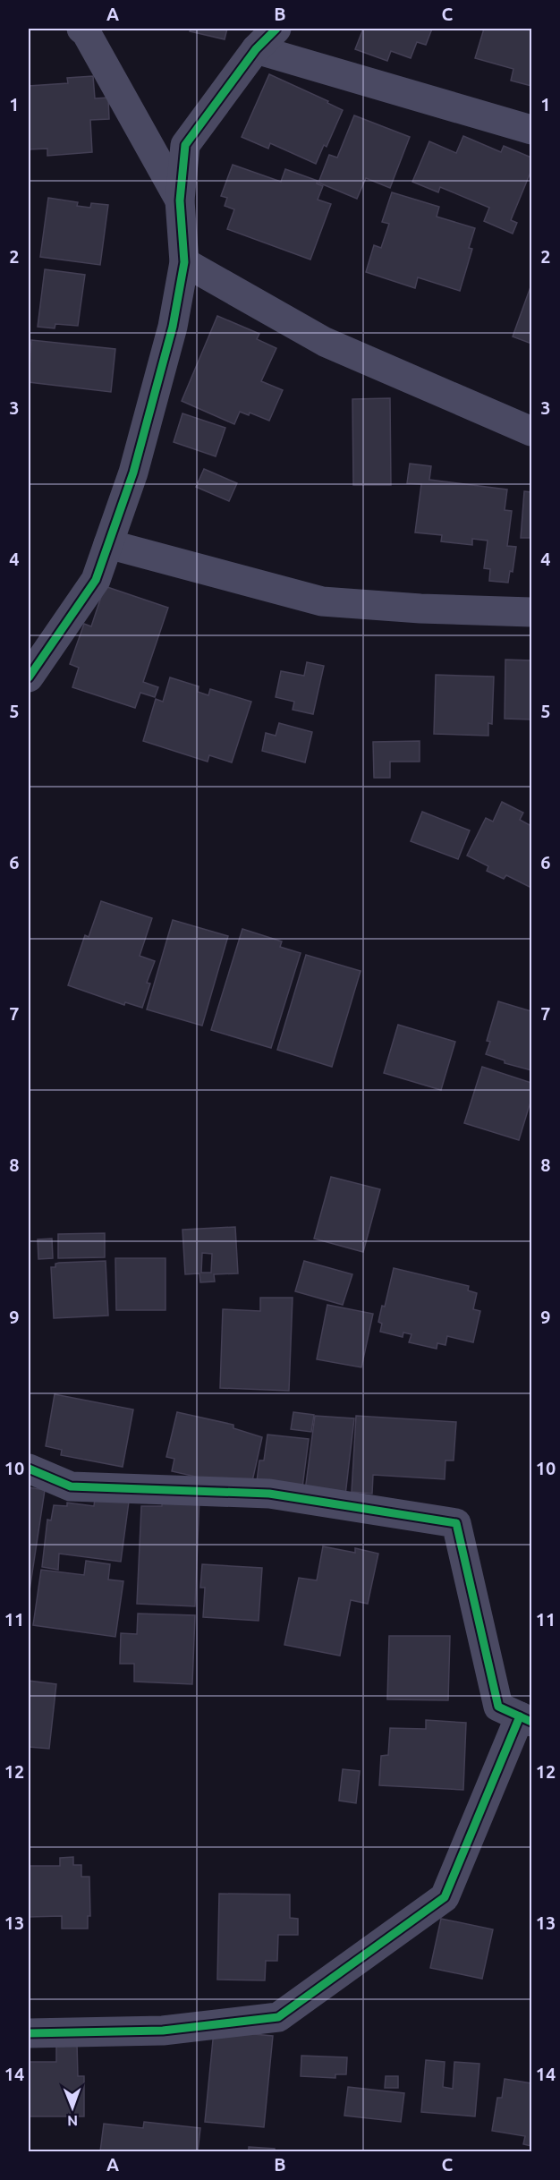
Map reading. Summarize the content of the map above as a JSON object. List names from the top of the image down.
{
  "north": "bottom",
  "grid": {
    "columns": ["A", "B", "C"],
    "rows": [
      "1",
      "2",
      "3",
      "4",
      "5",
      "6",
      "7",
      "8",
      "9",
      "10",
      "11",
      "12",
      "13",
      "14"
    ]
  }
}
